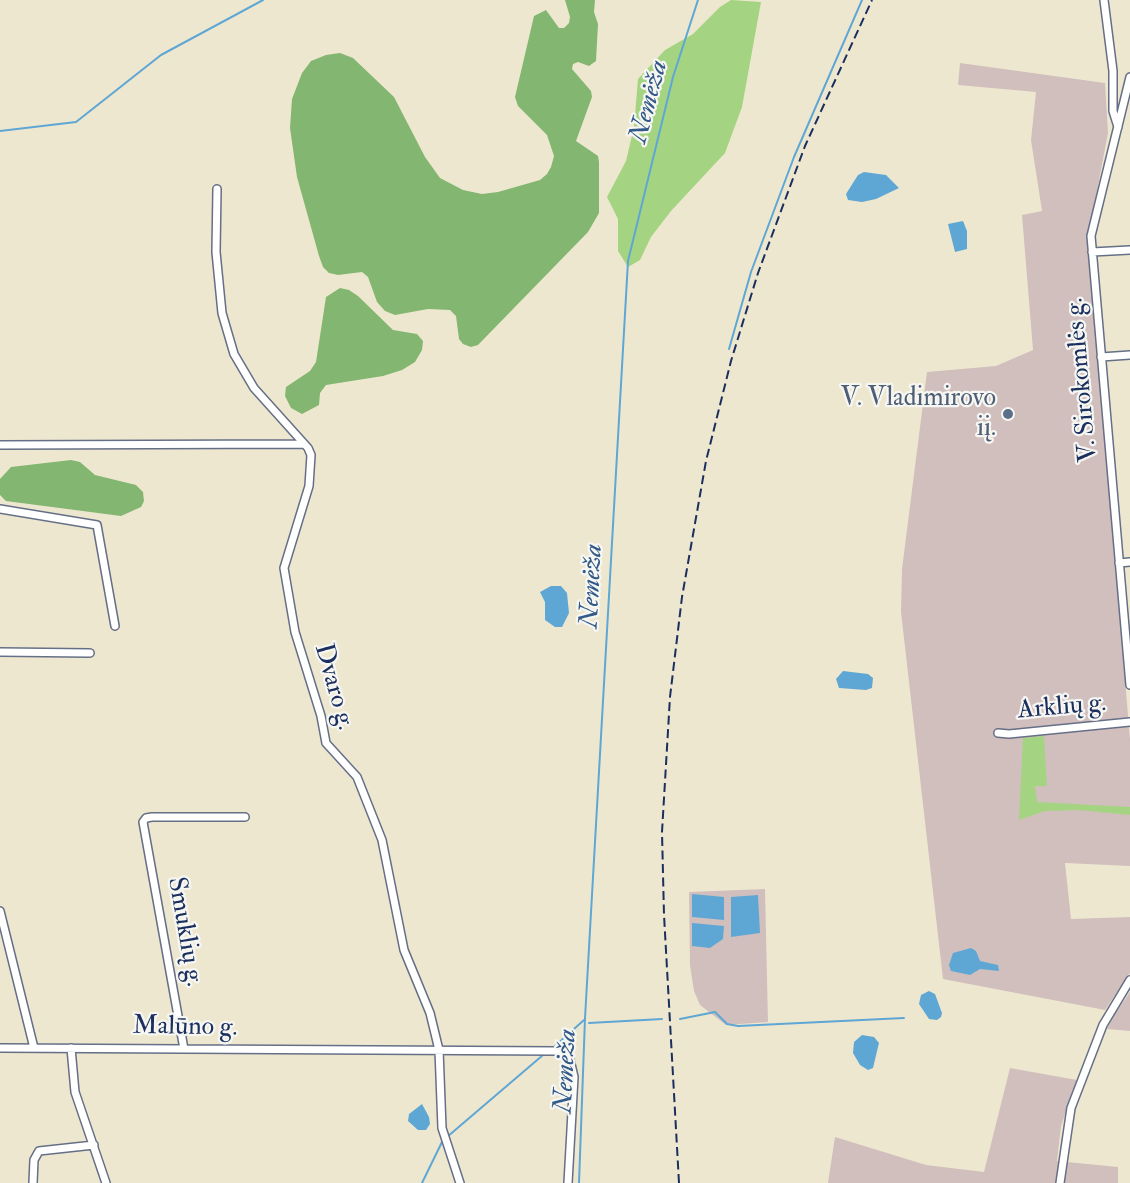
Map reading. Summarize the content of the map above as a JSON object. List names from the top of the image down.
{
  "streets": {
    "street": [
      "V. Sirokomlės g.",
      "Dvaro g.",
      "Arklių g.",
      "Smuklių g.",
      "Malūno g."
    ]
  },
  "crossings": [
    ["Dvaro g.", "Malūno g."],
    ["Smuklių g.", "Malūno g."]
  ],
  "water": ["Nemėža"],
  "places": ["V. Vladimirovo iį."]
}
